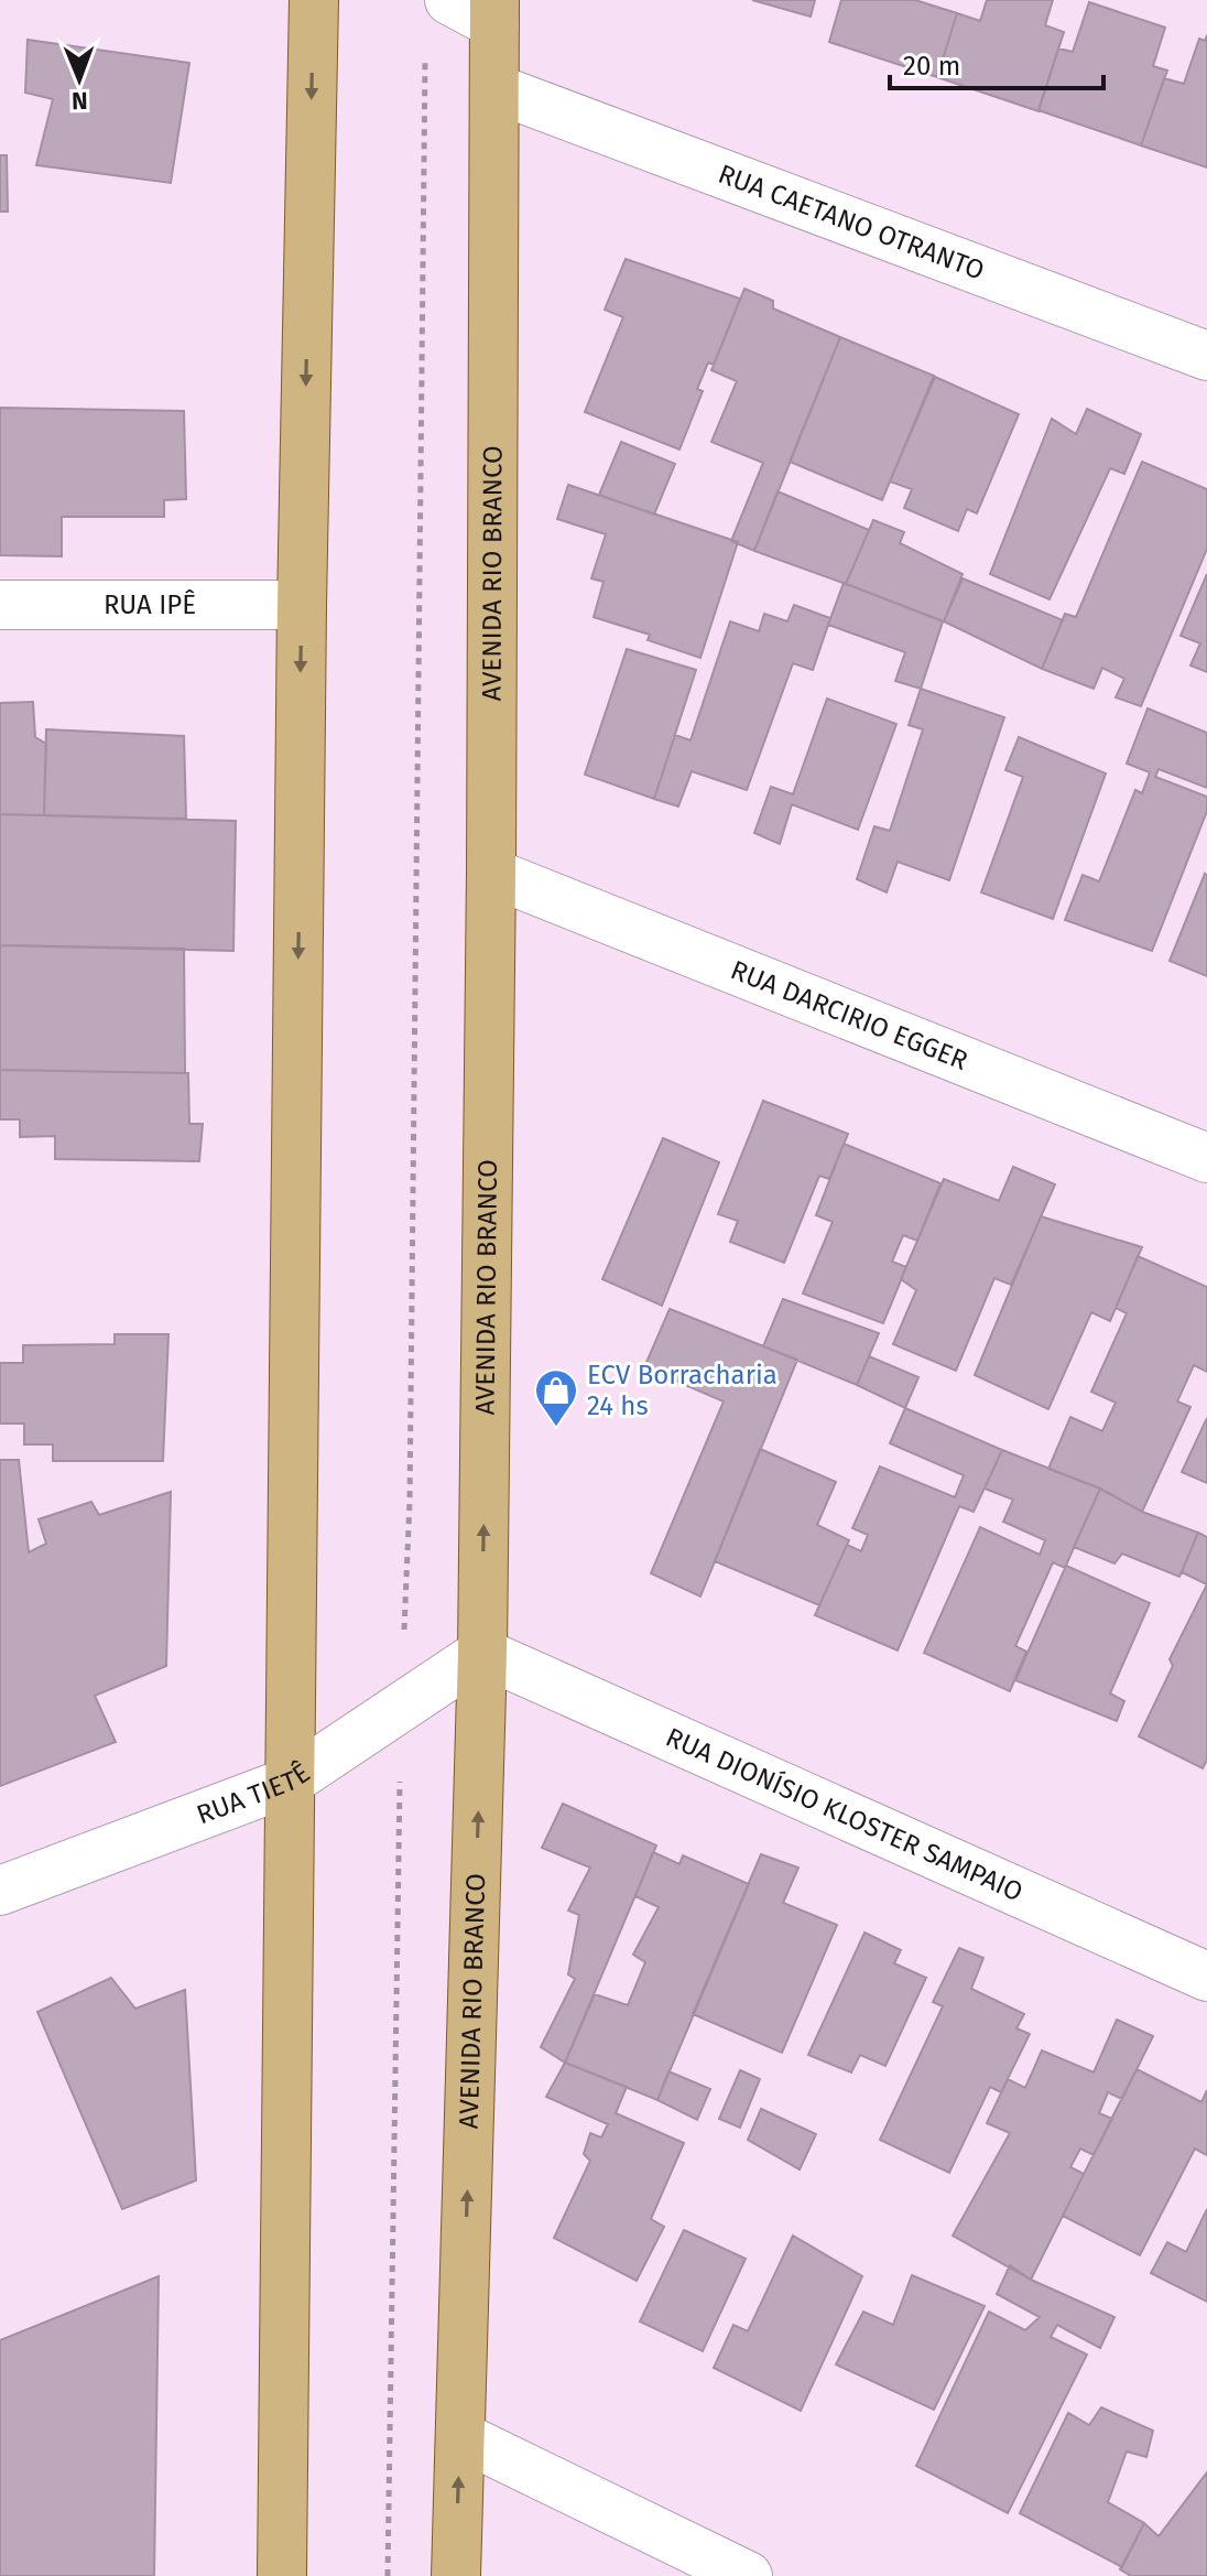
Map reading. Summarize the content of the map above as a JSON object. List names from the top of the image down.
{
  "streets": {
    "main road": ["AVENIDA RIO BRANCO"],
    "street": [
      "RUA CAETANO OTRANTO",
      "RUA IPÊ",
      "RUA DARCIRIO EGGER",
      "RUA TIETÊ",
      "RUA DIONÍSIO KLOSTER SAMPAIO"
    ]
  },
  "crossings": [
    ["RUA CAETANO OTRANTO", "AVENIDA RIO BRANCO"],
    ["AVENIDA RIO BRANCO", "RUA DARCIRIO EGGER"],
    ["AVENIDA RIO BRANCO", "RUA TIETÊ"],
    ["AVENIDA RIO BRANCO", "RUA DIONÍSIO KLOSTER SAMPAIO"],
    ["RUA TIETÊ", "RUA DIONÍSIO KLOSTER SAMPAIO"]
  ],
  "places": {
    "shop": ["ECV Borracharia 24 hs"]
  },
  "scale_bar": "20 m",
  "north": "bottom"
}
